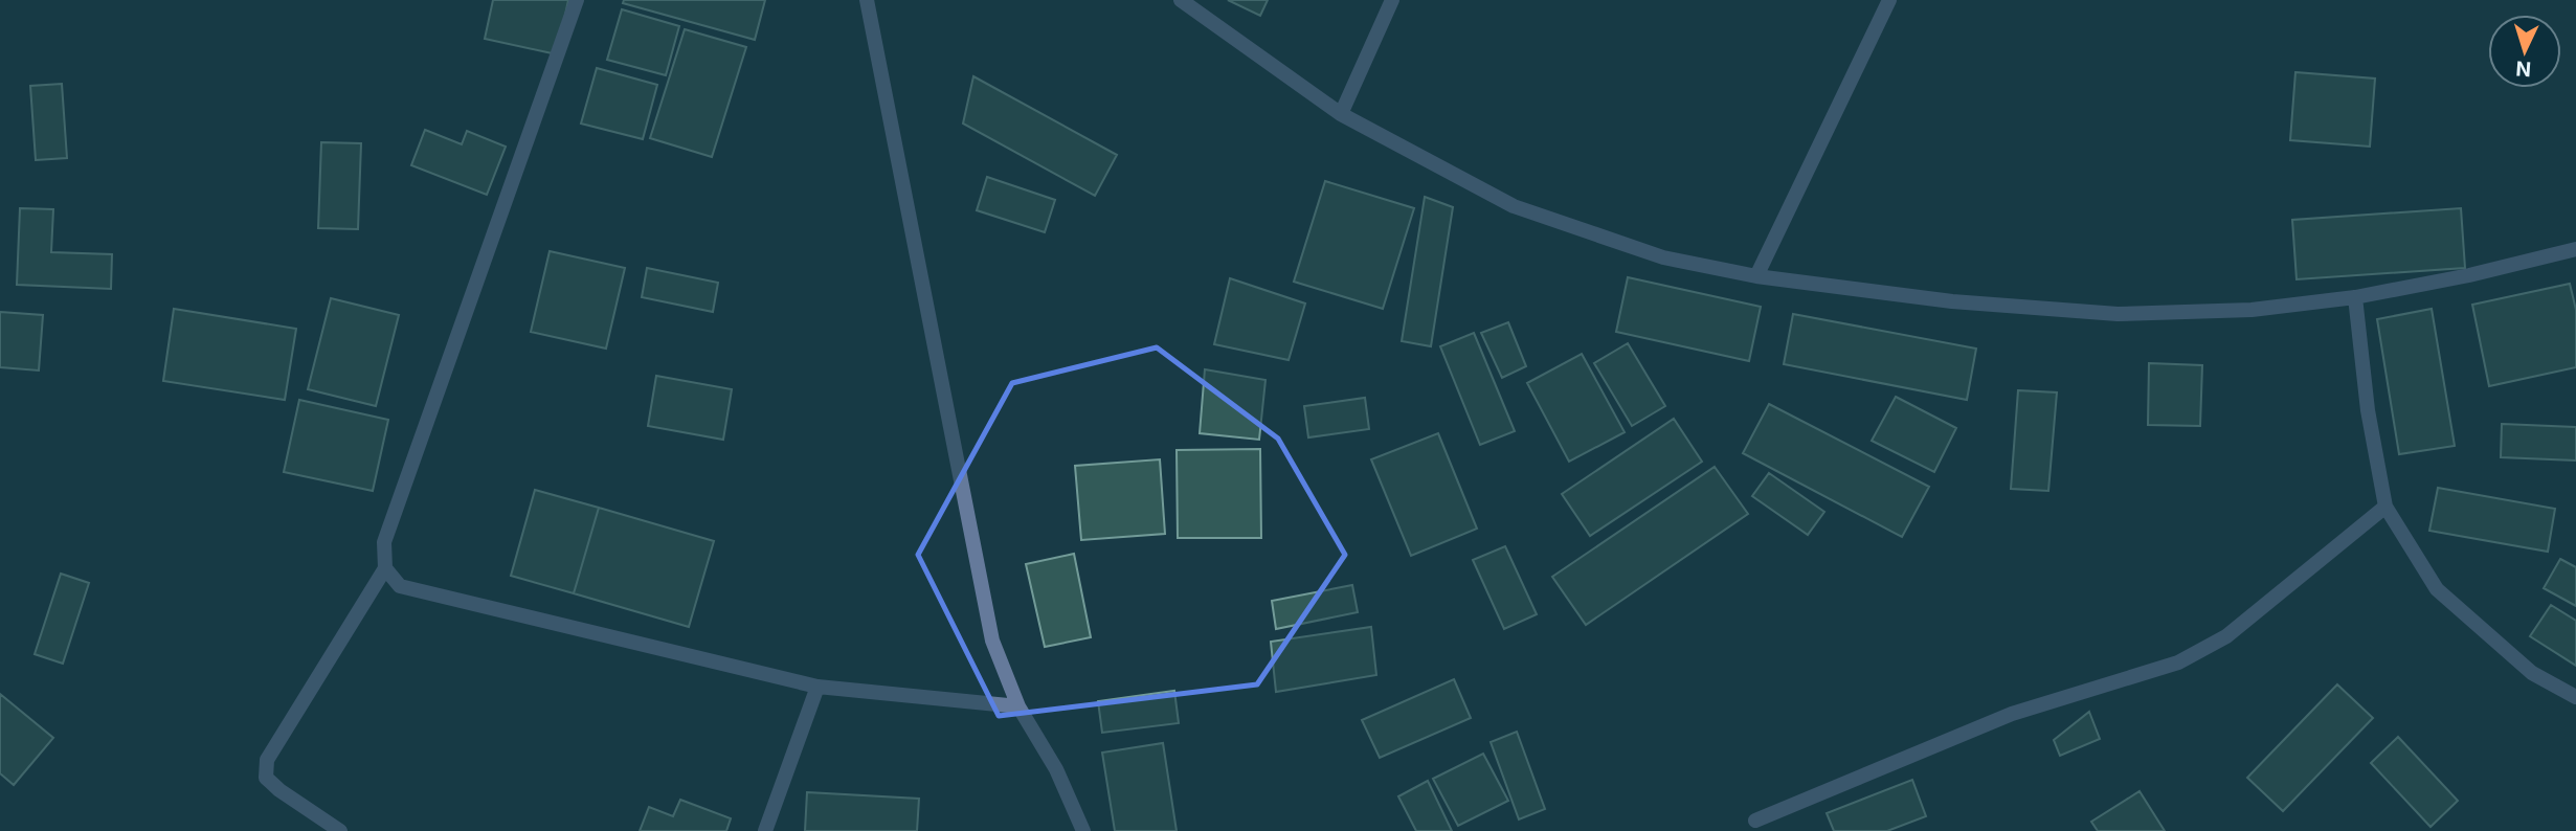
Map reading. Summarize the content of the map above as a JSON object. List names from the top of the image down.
{
  "north": "bottom"
}
